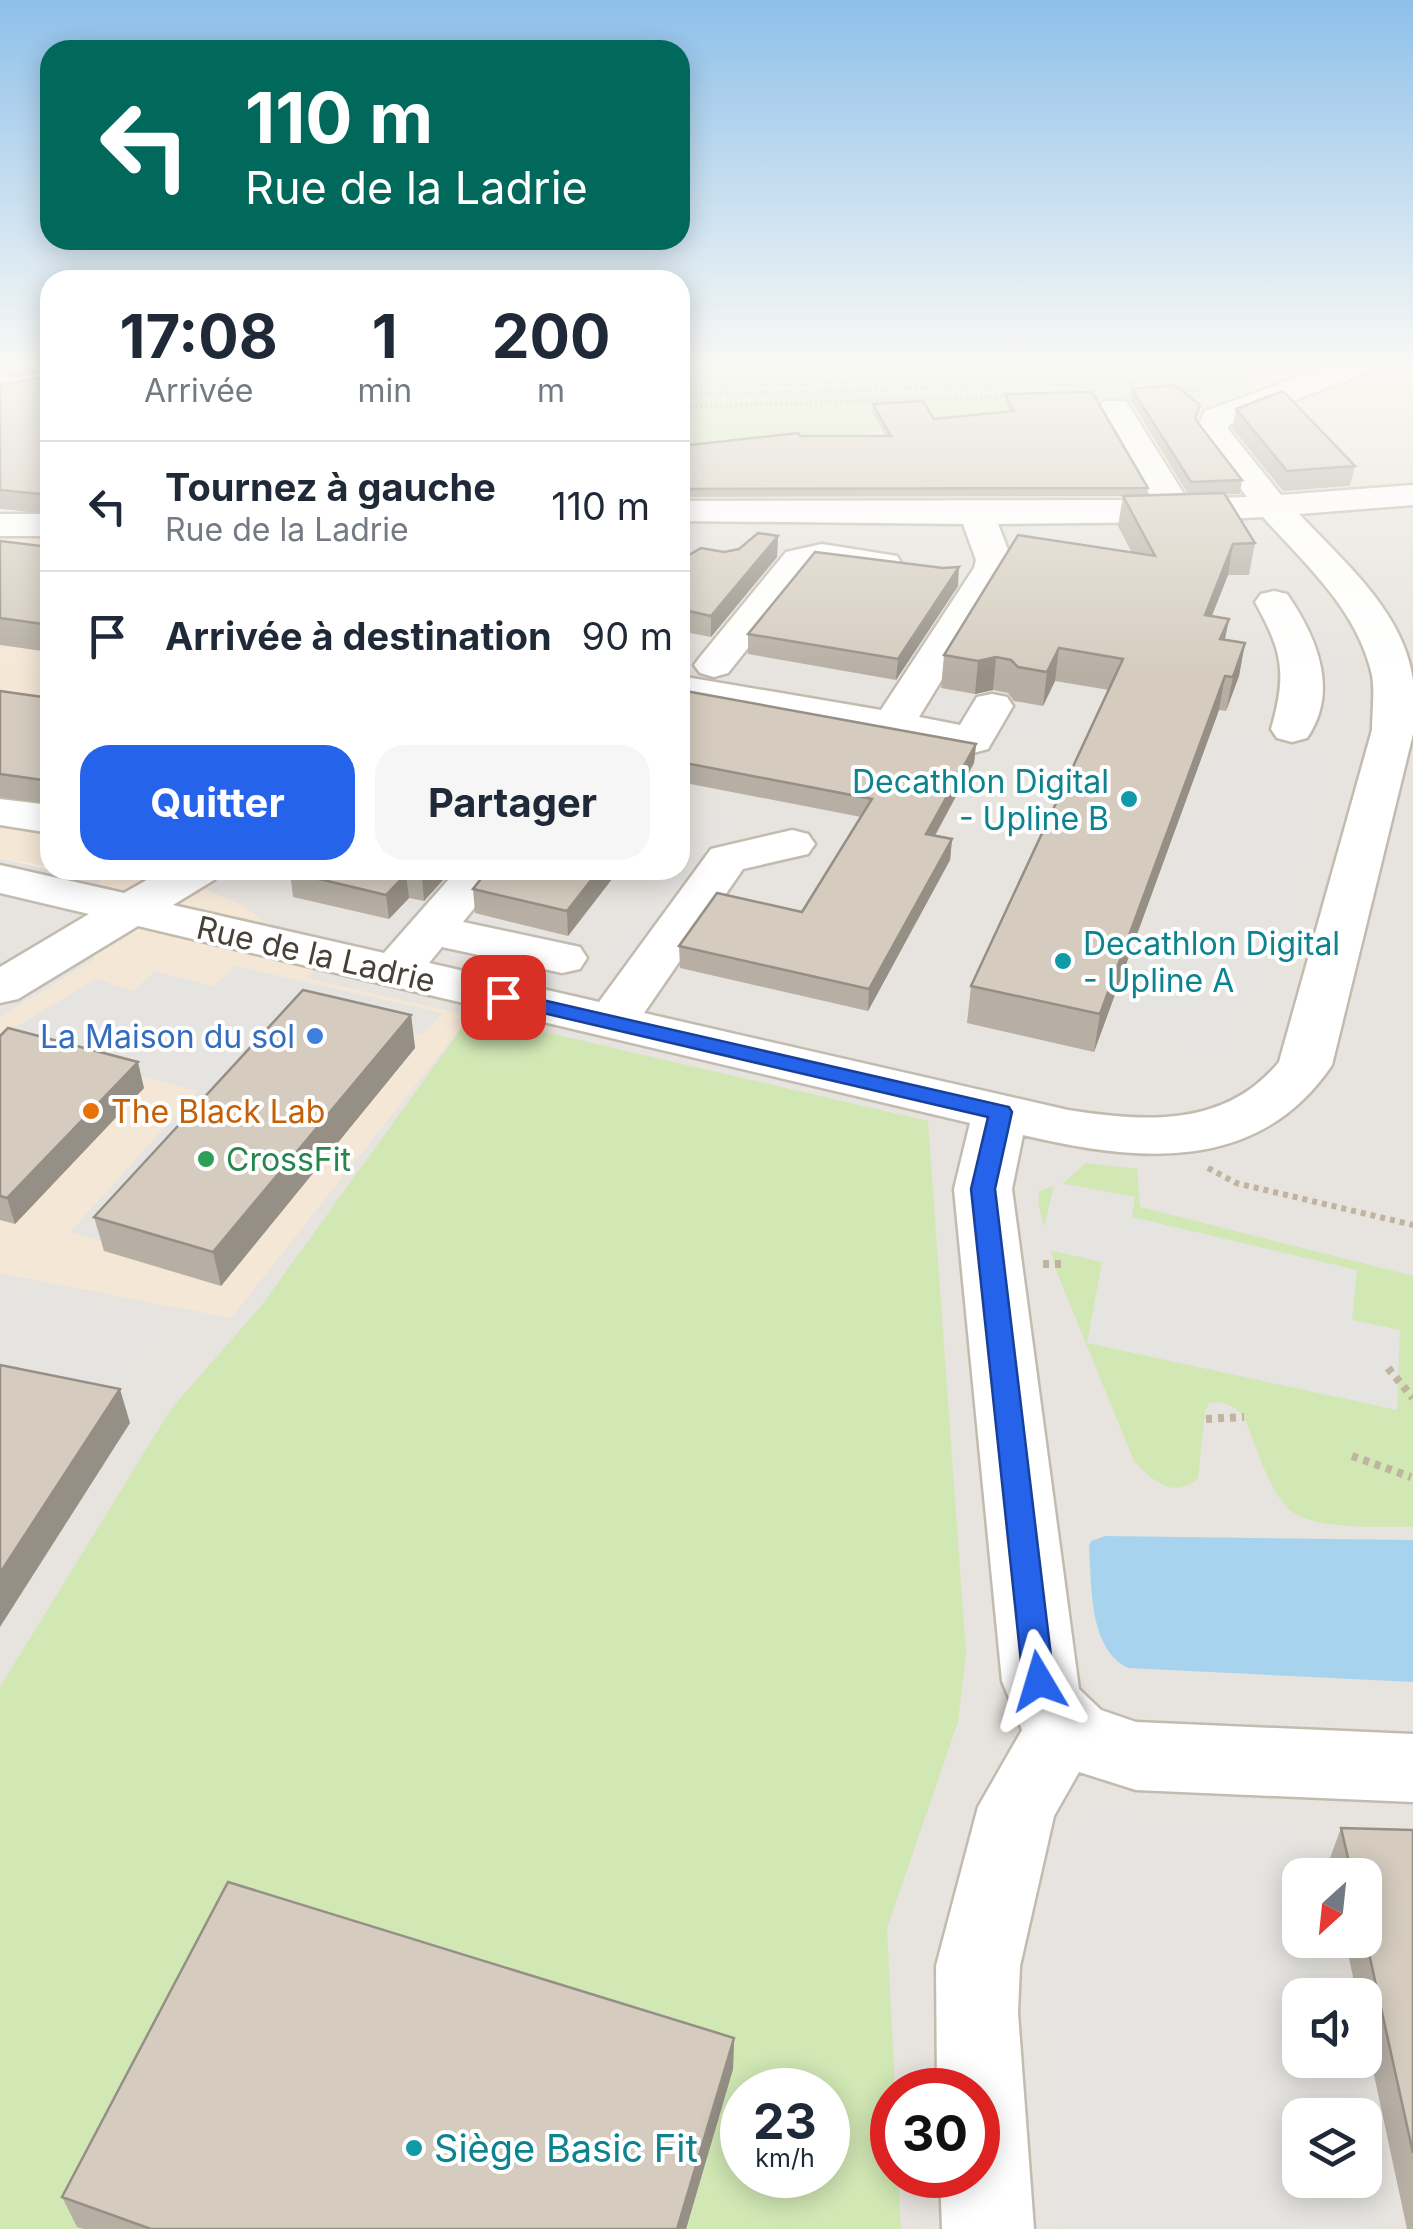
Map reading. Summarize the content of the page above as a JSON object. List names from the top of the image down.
{
  "streets": {
    "street": ["Rue de la Ladrie"]
  },
  "places": [
    "Decathlon Digital - Upline B",
    "Decathlon Digital - Upline A",
    "La Maison du sol",
    "The Black Lab",
    "CrossFit",
    "Siège Basic Fit"
  ],
  "north": "bottom left",
  "page": {
    "turn": ["110 m", "Rue de la Ladrie"],
    "eta": [
      "17:08",
      "Arrivée",
      "1",
      "min",
      "200",
      "m"
    ],
    "list": [
      {
        "name": "Tournez à gauche",
        "note": "Rue de la Ladrie",
        "value": "110 m"
      },
      {
        "name": "Arrivée à destination",
        "value": "90 m"
      }
    ],
    "buttons": ["Quitter", "Partager"],
    "speed": "23 km/h",
    "limit": "30"
  }
}
